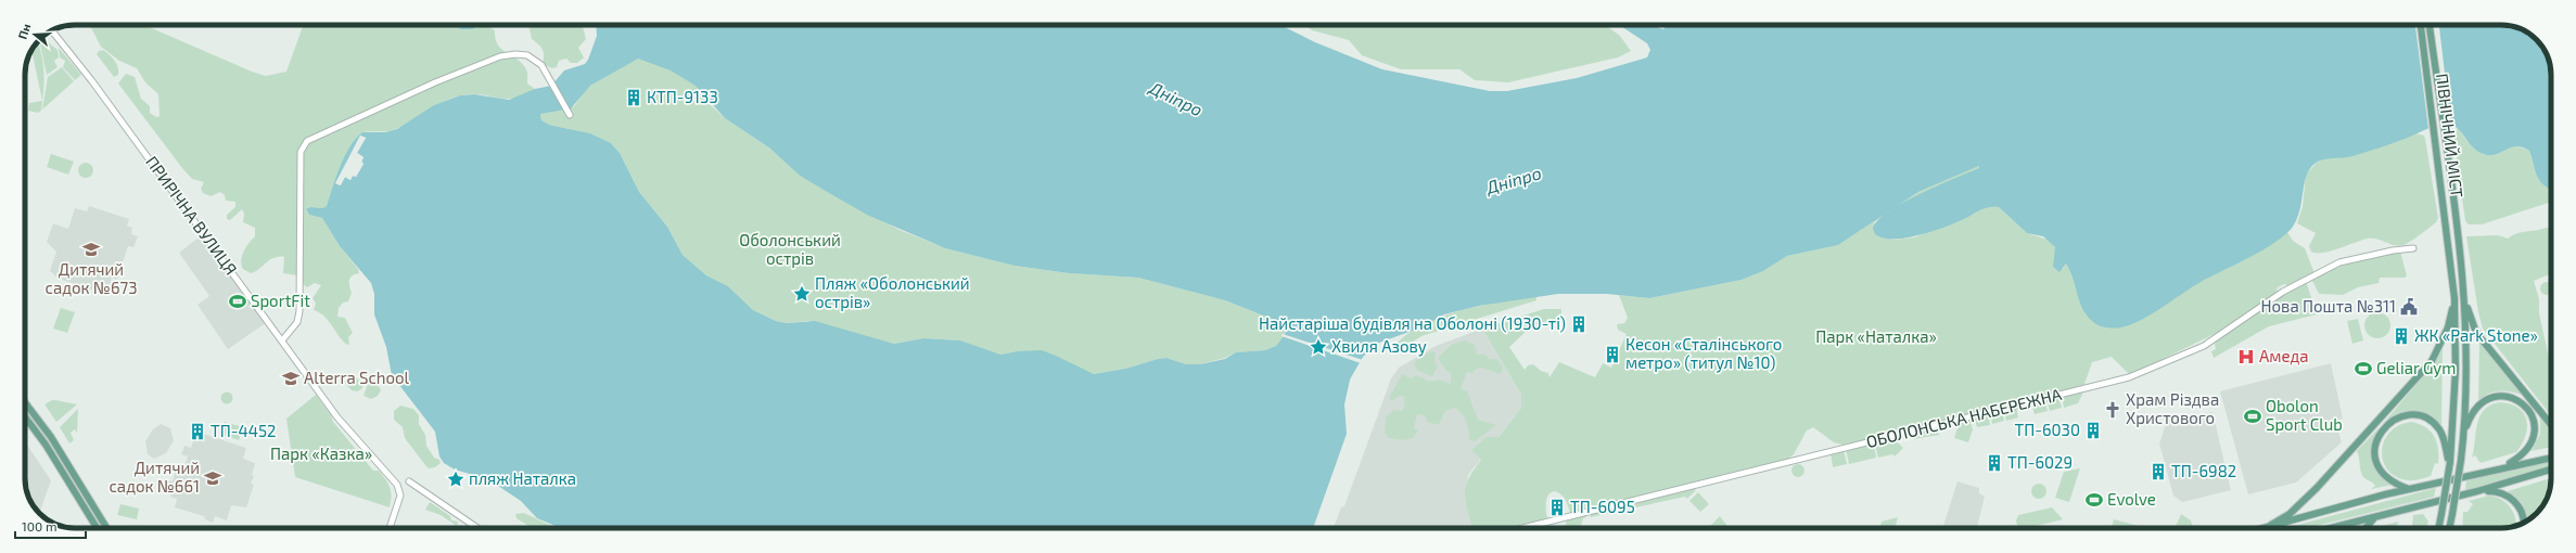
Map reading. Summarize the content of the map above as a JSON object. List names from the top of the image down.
{
  "streets": {
    "main road": ["ПІВНІЧНИЙ МІСТ"],
    "street": ["ПРИРІЧНА ВУЛИЦЯ", "ОБОЛОНСЬКА НАБЕРЕЖНА"]
  },
  "water": ["Дніпро"],
  "parks": ["Оболонський острів", "Парк «Наталка»", "Парк «Казка»"],
  "places": {
    "building": [
      "КТП-9133",
      "Найстаріша будівля на Оболоні (1930-ті)",
      "ЖК «Park Stone»",
      "Кесон «Сталінського метро» (титул №10)",
      "ТП-6030",
      "ТП-4452",
      "ТП-6029",
      "ТП-6982",
      "ТП-6095"
    ],
    "school or university": ["Дитячий садок №673", "Alterra School", "Дитячий садок №661"],
    "place": ["Пляж «Оболонський острів»", "Хвиля Азову", "пляж Наталка"],
    "sports": [
      "SportFit",
      "Geliar Gym",
      "Obolon Sport Club",
      "Evolve"
    ],
    "public building": ["Нова Пошта №311"],
    "hospital": ["Амеда"],
    "church": ["Храм Різдва Христового"]
  },
  "scale_bar": "100 m",
  "north": "left"
}
